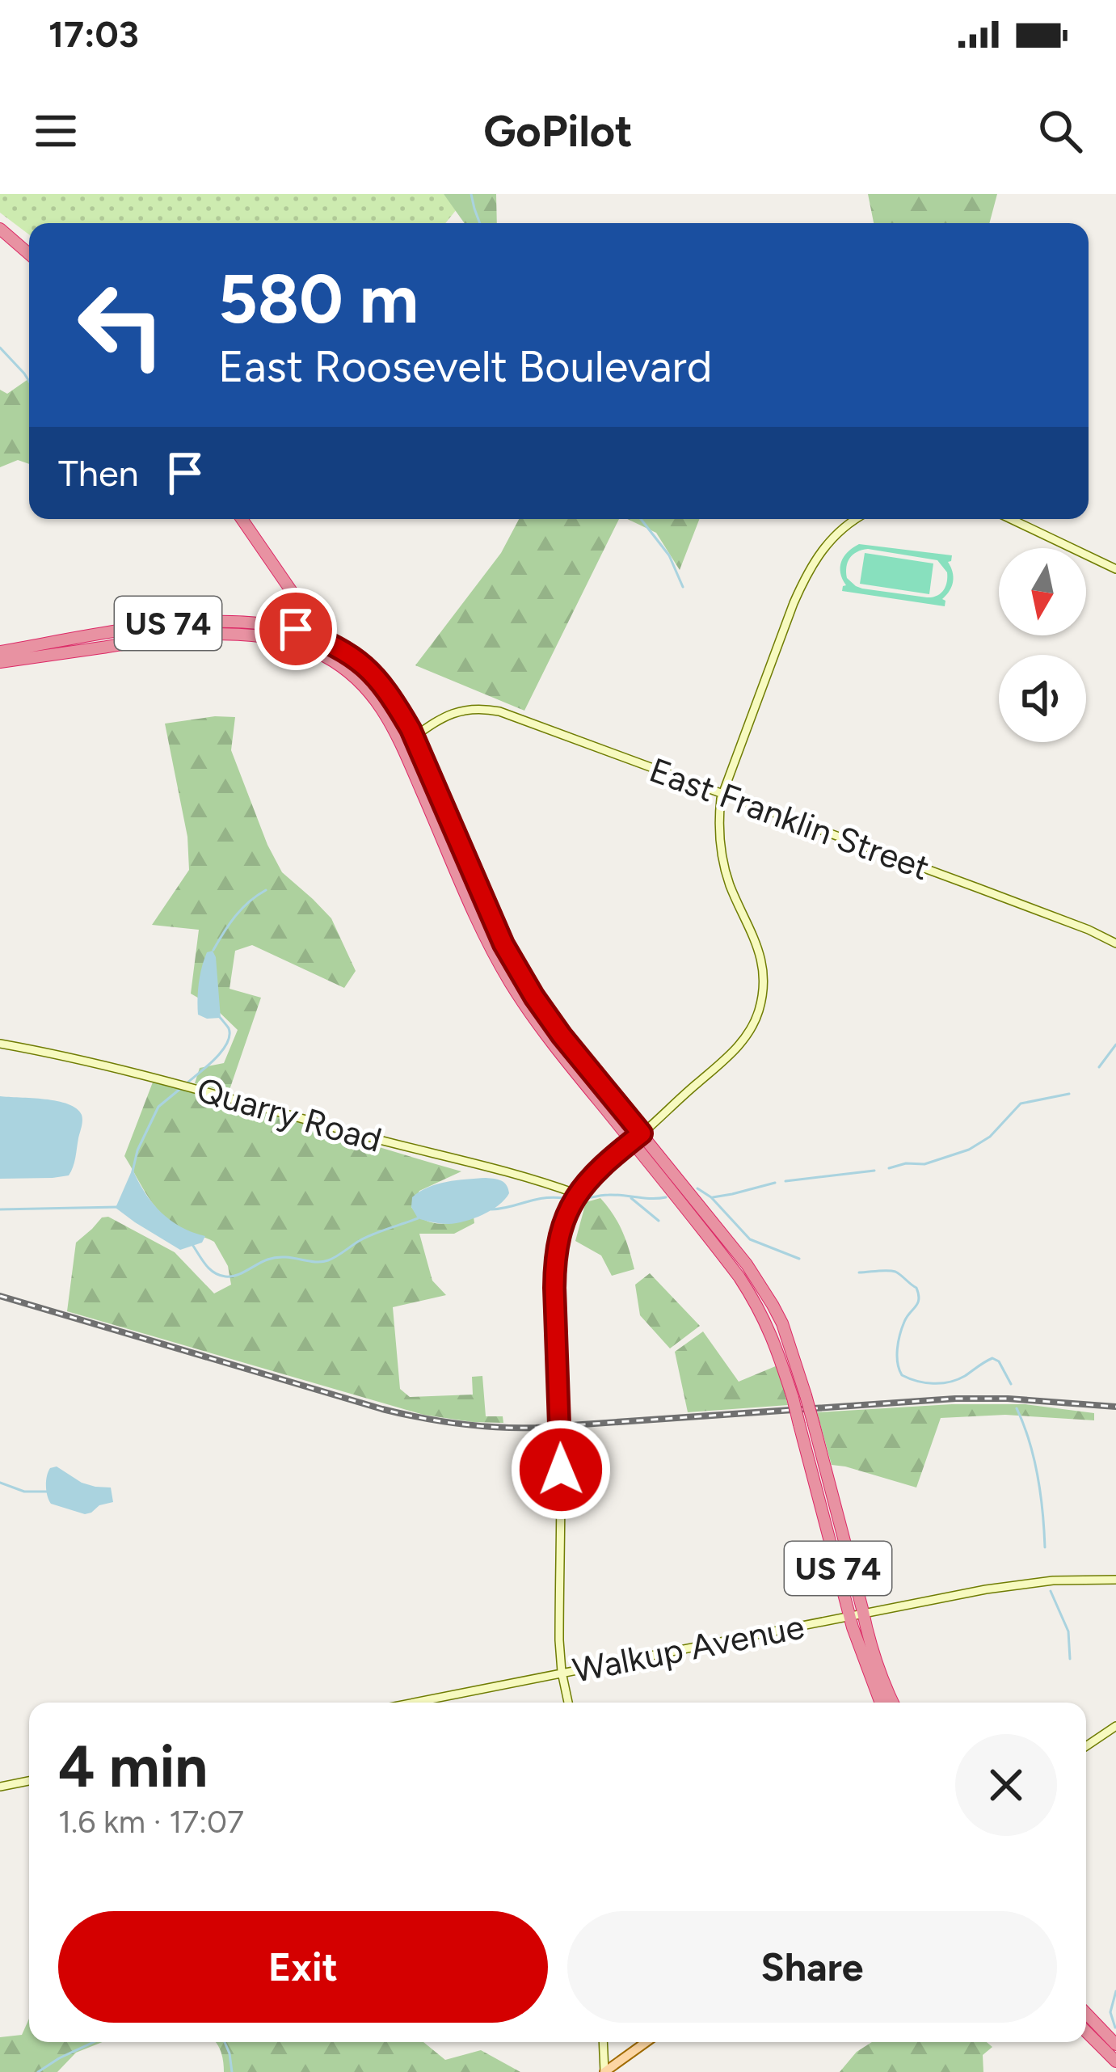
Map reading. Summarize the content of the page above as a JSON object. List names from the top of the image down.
{
  "streets": {
    "highway": ["US 74"],
    "street": ["East Franklin Street", "Quarry Road", "Walkup Avenue"]
  },
  "crossings": [
    ["US 74", "East Franklin Street"],
    ["US 74", "Walkup Avenue"]
  ],
  "north": "bottom",
  "page": {
    "status": "17:03",
    "header": "GoPilot",
    "turn": ["580 m", "East Roosevelt Boulevard"],
    "then": "Then",
    "heading": ["4 min", "1.6 km · 17:07"],
    "buttons": ["Exit", "Share"]
  }
}
